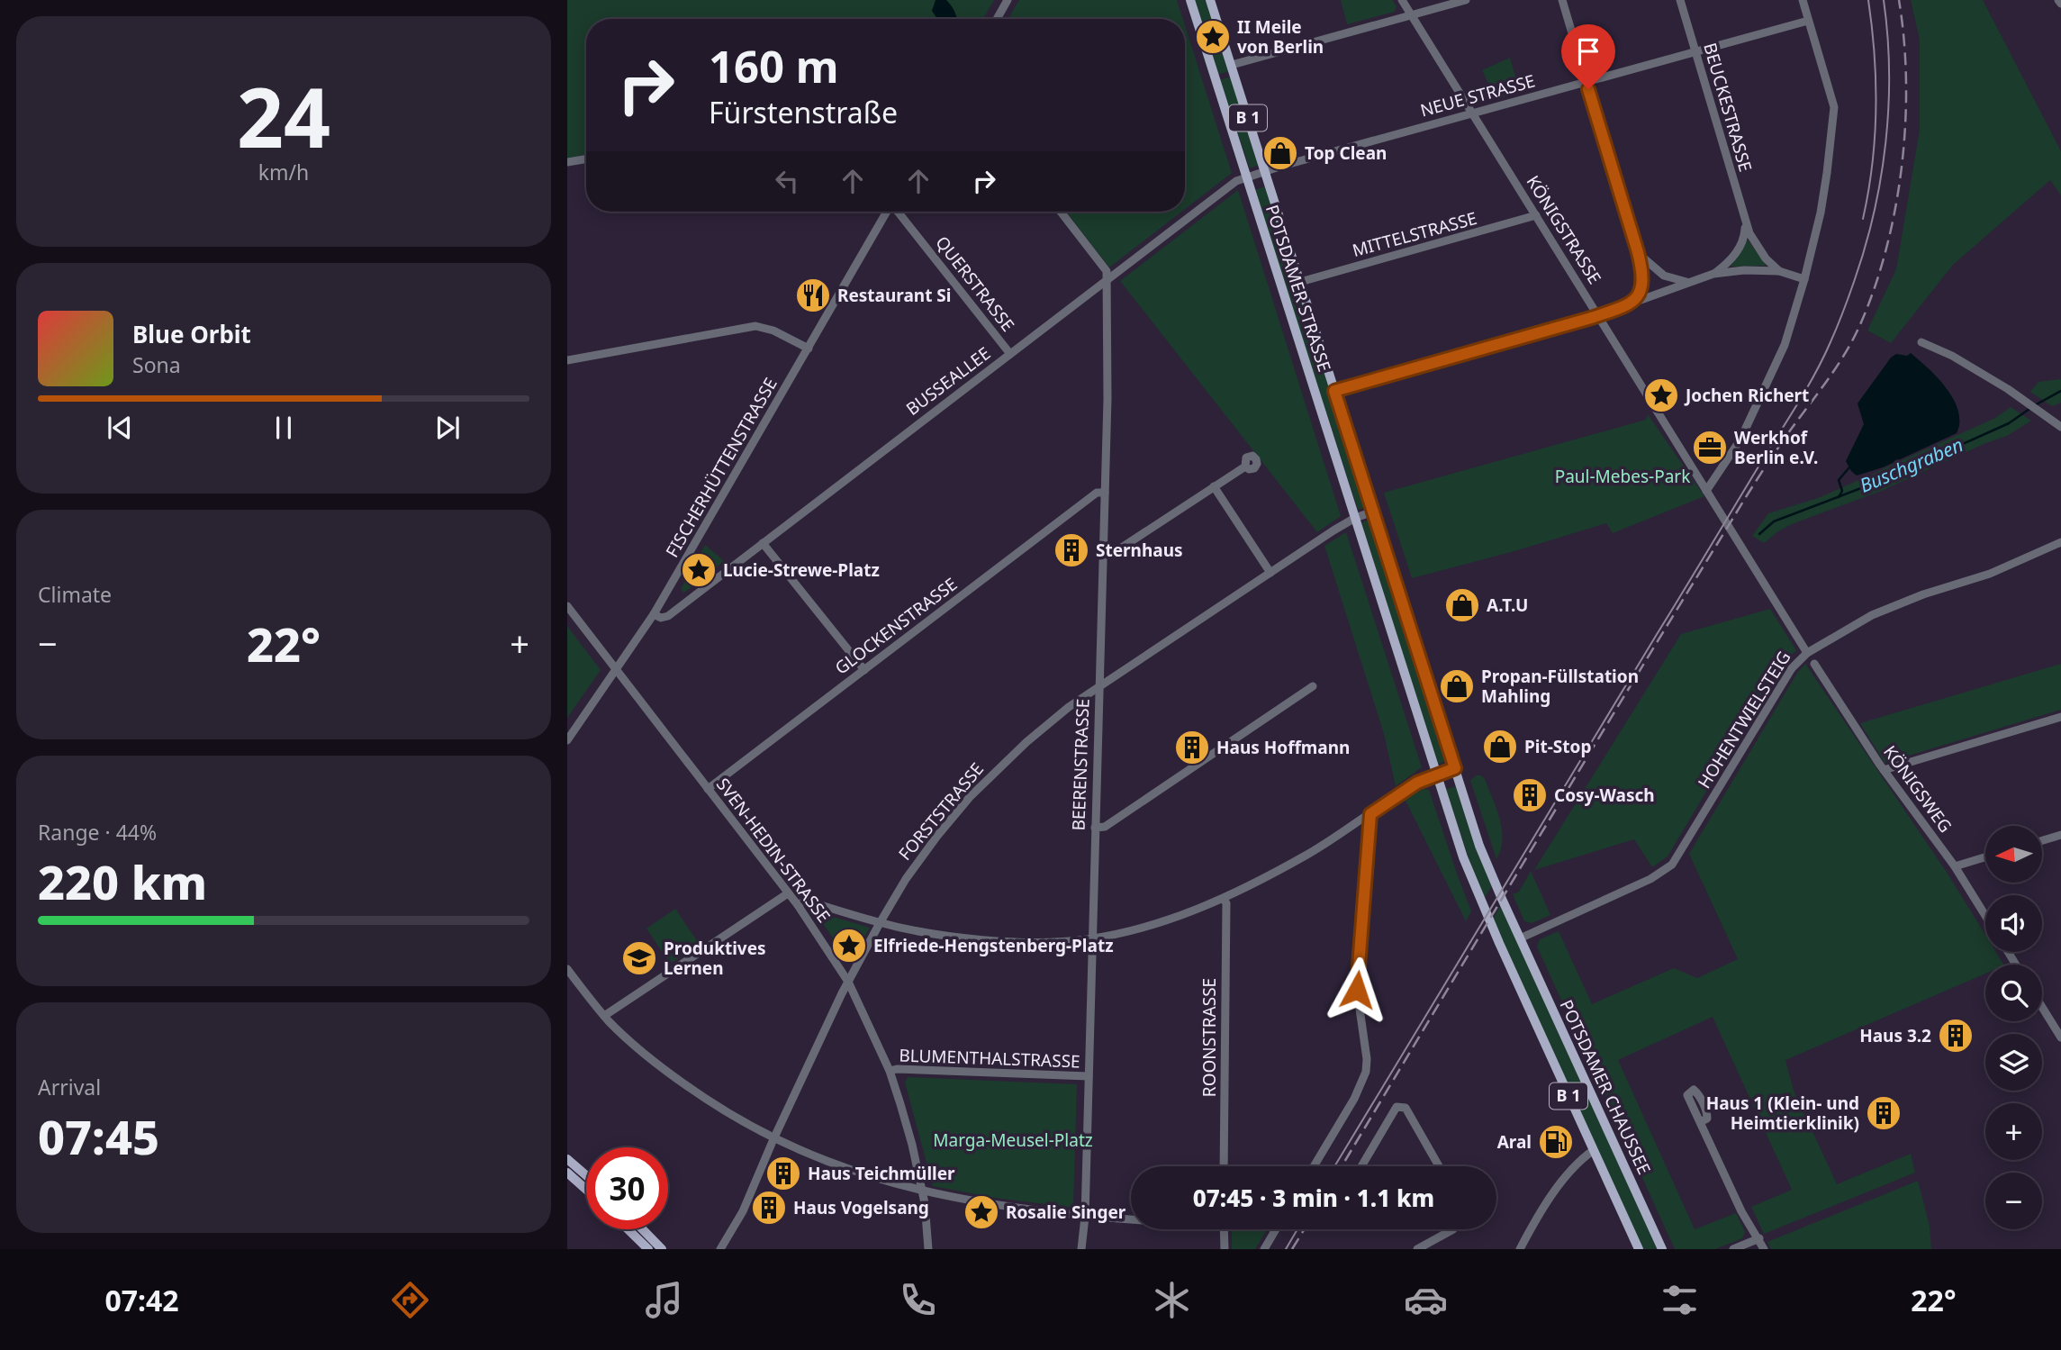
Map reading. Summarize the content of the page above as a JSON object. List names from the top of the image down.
{
  "streets": {
    "main road": ["B 1", "POTSDAMER STRASSE", "POTSDAMER CHAUSSEE"],
    "street": [
      "NEUE STRASSE",
      "BEUCKESTRASSE",
      "KÖNIGSTRASSE",
      "MITTELSTRASSE",
      "QUERSTRASSE",
      "BUSSEALLEE",
      "FISCHERHÜTTENSTRASSE",
      "GLOCKENSTRASSE",
      "HOHENTWIELSTEIG",
      "BEERENSTRASSE",
      "KÖNIGSWEG",
      "FORSTSTRASSE",
      "SVEN-HEDIN-STRASSE",
      "ROONSTRASSE",
      "BLUMENTHALSTRASSE"
    ]
  },
  "crossings": [
    ["NEUE STRASSE", "BEUCKESTRASSE"],
    ["NEUE STRASSE", "KÖNIGSTRASSE"],
    ["NEUE STRASSE", "POTSDAMER STRASSE"],
    ["NEUE STRASSE", "BUSSEALLEE"],
    ["KÖNIGSTRASSE", "MITTELSTRASSE"],
    ["KÖNIGSTRASSE", "HOHENTWIELSTEIG"],
    ["MITTELSTRASSE", "POTSDAMER STRASSE"],
    ["QUERSTRASSE", "BUSSEALLEE"],
    ["POTSDAMER STRASSE", "BUSSEALLEE"],
    ["POTSDAMER STRASSE", "HOHENTWIELSTEIG"],
    ["POTSDAMER STRASSE", "FORSTSTRASSE"],
    ["POTSDAMER STRASSE", "POTSDAMER CHAUSSEE"],
    ["BUSSEALLEE", "FISCHERHÜTTENSTRASSE"],
    ["BUSSEALLEE", "BEERENSTRASSE"],
    ["FISCHERHÜTTENSTRASSE", "SVEN-HEDIN-STRASSE"],
    ["GLOCKENSTRASSE", "BEERENSTRASSE"],
    ["GLOCKENSTRASSE", "SVEN-HEDIN-STRASSE"],
    ["HOHENTWIELSTEIG", "POTSDAMER CHAUSSEE"],
    ["BEERENSTRASSE", "FORSTSTRASSE"],
    ["BEERENSTRASSE", "BLUMENTHALSTRASSE"],
    ["FORSTSTRASSE", "SVEN-HEDIN-STRASSE"],
    ["SVEN-HEDIN-STRASSE", "BLUMENTHALSTRASSE"]
  ],
  "water": ["Buschgraben"],
  "parks": ["Paul-Mebes-Park", "Marga-Meusel-Platz"],
  "places": {
    "place": [
      "II Meile von Berlin",
      "Jochen Richert",
      "Lucie-Strewe-Platz",
      "Elfriede-Hengstenberg-Platz",
      "Rosalie Singer"
    ],
    "shop": [
      "Top Clean",
      "A.T.U",
      "Propan-Füllstation Mahling",
      "Pit-Stop"
    ],
    "restaurant": ["Restaurant Si"],
    "office": ["Werkhof Berlin e.V."],
    "building": [
      "Sternhaus",
      "Haus Hoffmann",
      "Cosy-Wasch",
      "Haus 3.2",
      "Haus 1 (Klein- und Heimtierklinik)",
      "Haus Teichmüller",
      "Haus Vogelsang"
    ],
    "school or university": ["Produktives Lernen"],
    "fuel station": ["Aral"]
  },
  "north": "left",
  "page": {
    "tile": [
      ["24", "km/h"],
      "Climate",
      ["Range · 44%", "220 km"],
      ["Arrival", "07:45"]
    ],
    "turn": ["160 m", "Fürstenstraße"],
    "song": ["Blue Orbit", "Sona"],
    "heat": ["−", "22°", "+"],
    "map_buttons": ["+", "−"],
    "limit": "30",
    "trip": "07:45 · 3 min · 1.1 km",
    "tabs": ["07:42", "22°"]
  }
}
